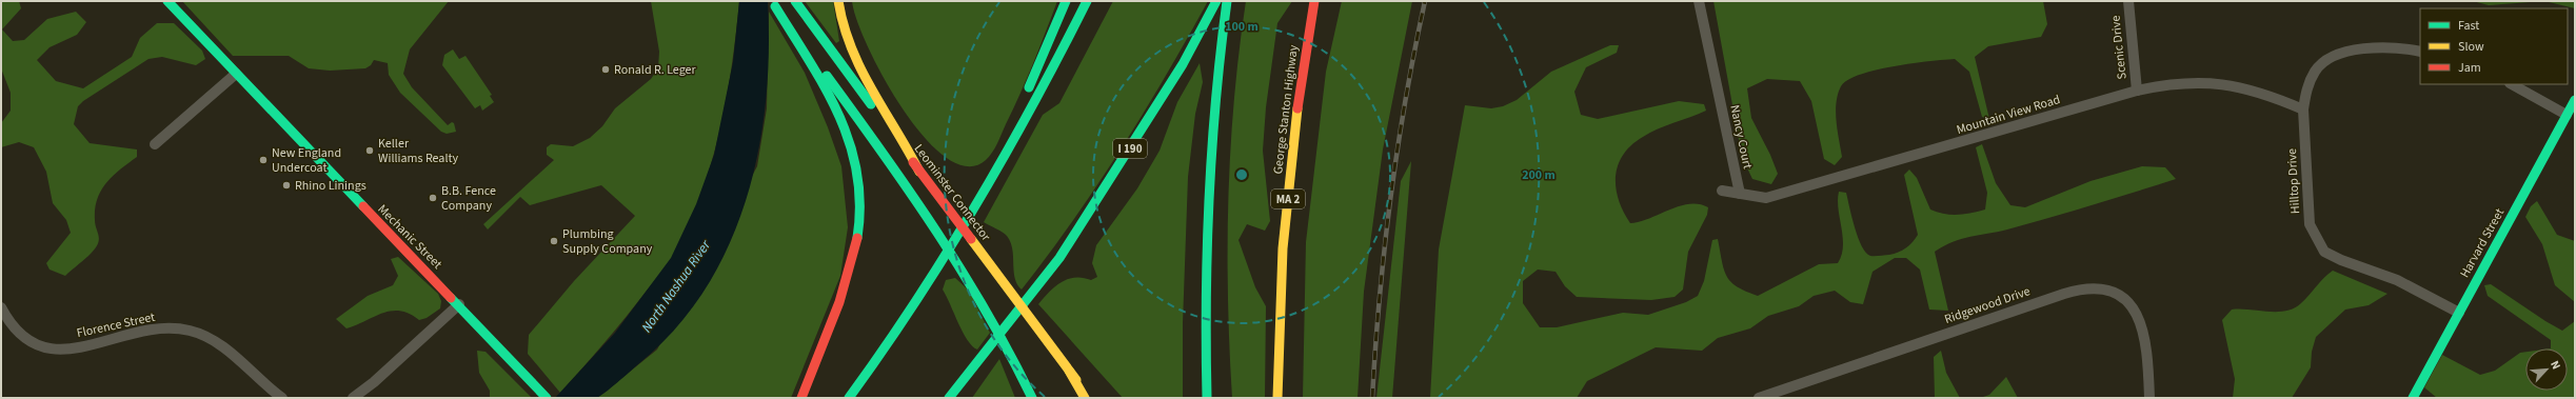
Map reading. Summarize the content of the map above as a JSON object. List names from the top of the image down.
{
  "streets": {
    "main road": [
      "George Stanton Highway",
      "I 190",
      "Leominster Connector",
      "MA 2",
      "Mechanic Street",
      "Harvard Street"
    ],
    "street": [
      "Scenic Drive",
      "Mountain View Road",
      "Nancy Court",
      "Hilltop Drive",
      "Ridgewood Drive",
      "Florence Street"
    ]
  },
  "crossings": [
    ["Scenic Drive", "Mountain View Road"],
    ["Mountain View Road", "Nancy Court"],
    ["Mountain View Road", "Hilltop Drive"],
    ["Hilltop Drive", "Harvard Street"]
  ],
  "water": ["North Nashua River"],
  "places": [
    "Ronald R. Leger",
    "Keller Williams Realty",
    "New England Undercoat",
    "Rhino Linings",
    "B.B. Fence Company",
    "Plumbing Supply Company"
  ],
  "legend": ["Fast", "Slow", "Jam"],
  "north": "top right",
  "rings": ["100 m", "200 m"]
}
